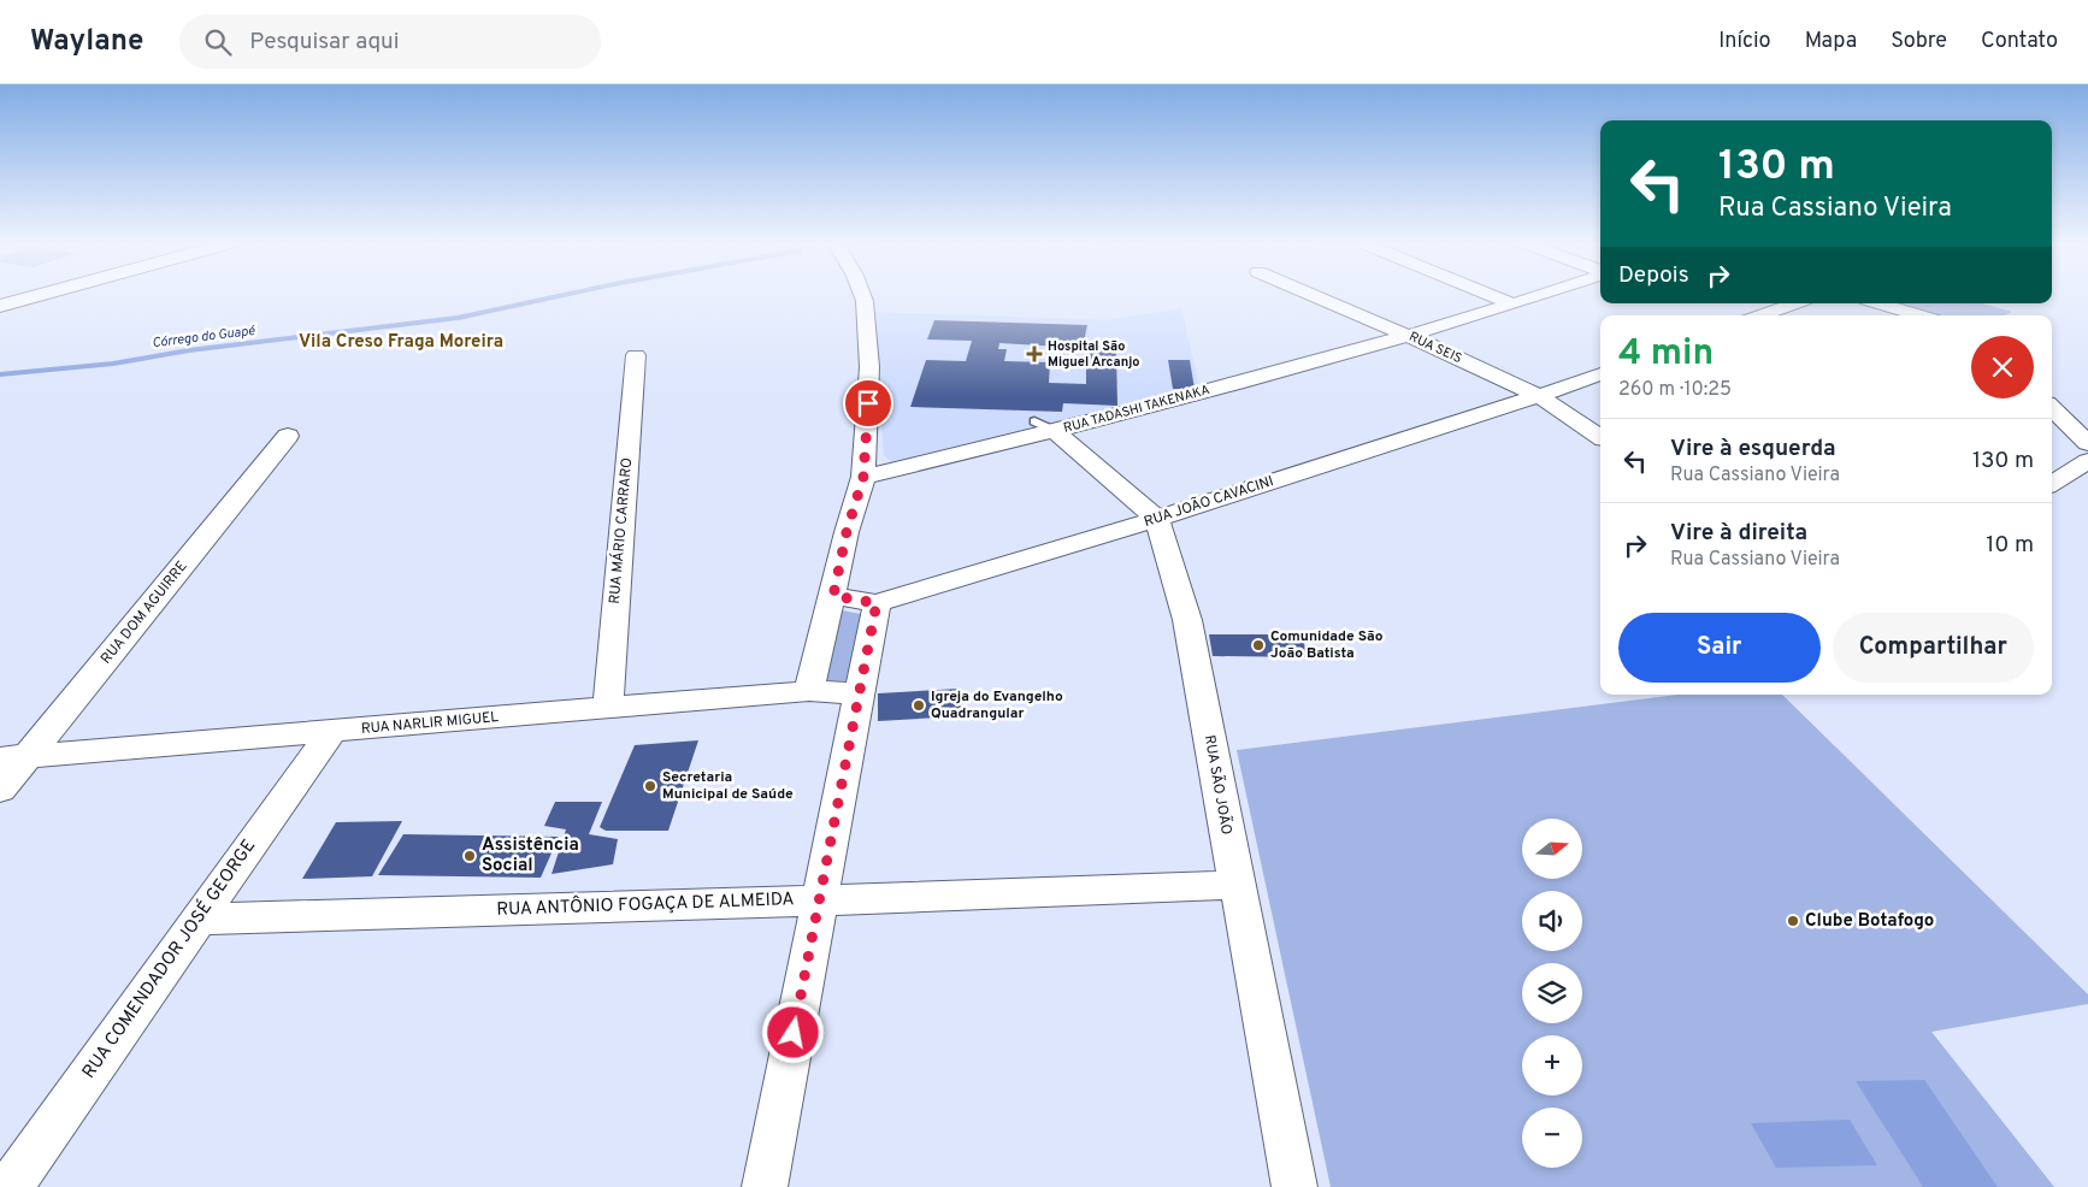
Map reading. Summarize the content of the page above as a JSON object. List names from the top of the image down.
{
  "streets": {
    "street": [
      "RUA SEIS",
      "RUA TADASHI TAKENAKA",
      "RUA JOÃO CAVACINI",
      "RUA MÁRIO CARRARO",
      "RUA DOM AGUIRRE",
      "RUA NARLIR MIGUEL",
      "RUA SÃO JOÃO",
      "RUA ANTÔNIO FOGAÇA DE ALMEIDA",
      "RUA COMENDADOR JOSÉ GEORGE"
    ]
  },
  "crossings": [
    ["RUA SEIS", "RUA TADASHI TAKENAKA"],
    ["RUA SEIS", "RUA JOÃO CAVACINI"],
    ["RUA JOÃO CAVACINI", "RUA SÃO JOÃO"],
    ["RUA MÁRIO CARRARO", "RUA NARLIR MIGUEL"],
    ["RUA DOM AGUIRRE", "RUA NARLIR MIGUEL"],
    ["RUA NARLIR MIGUEL", "RUA COMENDADOR JOSÉ GEORGE"],
    ["RUA SÃO JOÃO", "RUA ANTÔNIO FOGAÇA DE ALMEIDA"],
    ["RUA ANTÔNIO FOGAÇA DE ALMEIDA", "RUA COMENDADOR JOSÉ GEORGE"]
  ],
  "districts": ["Vila Creso Fraga Moreira"],
  "water": ["Córrego do Guapé"],
  "places": {
    "health": ["Hospital São Miguel Arcanjo"],
    "other": [
      "Comunidade São João Batista",
      "Igreja do Evangelho Quadrangular",
      "Secretaria Municipal de Saúde",
      "Assistência Social",
      "Clube Botafogo"
    ]
  },
  "north": "right",
  "page": {
    "header": "Waylane",
    "search": "Pesquisar aqui",
    "nav": [
      "Início",
      "Mapa",
      "Sobre",
      "Contato"
    ],
    "turn": ["130 m", "Rua Cassiano Vieira"],
    "then": "Depois",
    "heading": ["4 min", "260 m · 10:25"],
    "list": [
      {
        "name": "Vire à esquerda",
        "note": "Rua Cassiano Vieira",
        "value": "130 m"
      },
      {
        "name": "Vire à direita",
        "note": "Rua Cassiano Vieira",
        "value": "10 m"
      }
    ],
    "buttons": ["Sair", "Compartilhar"],
    "map_buttons": ["+", "−"]
  }
}
